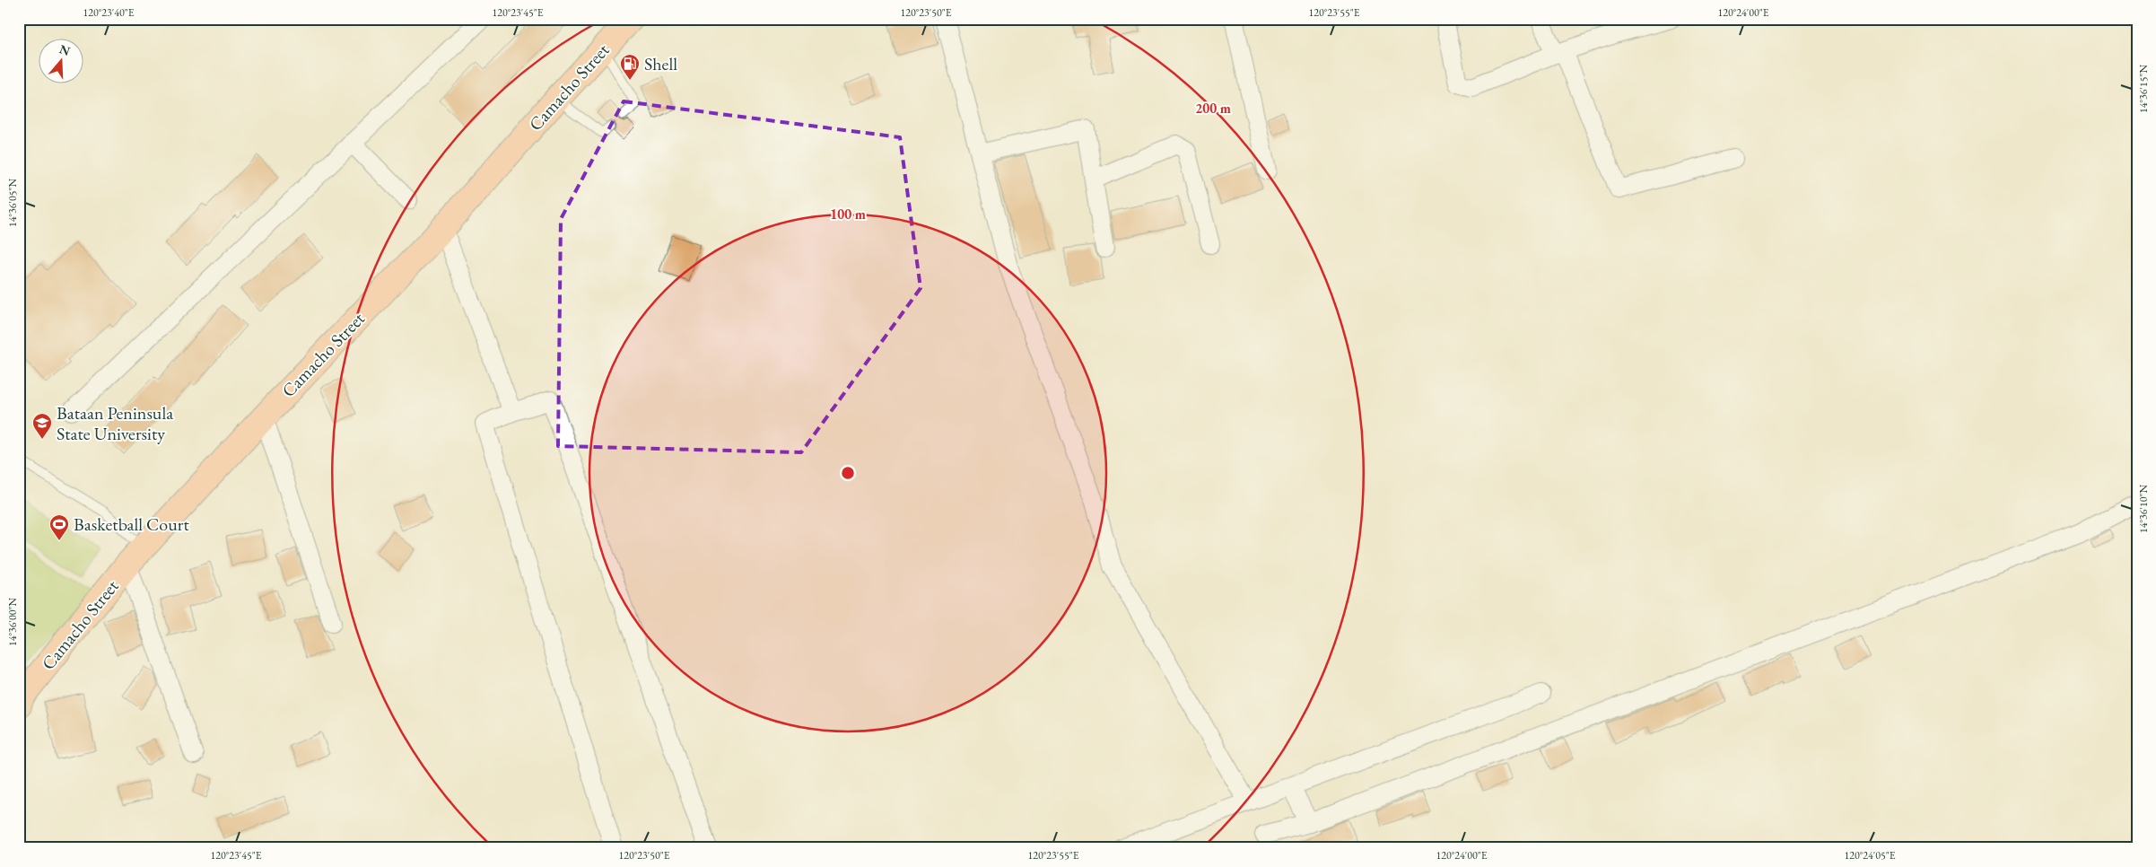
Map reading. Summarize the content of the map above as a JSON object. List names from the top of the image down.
{
  "streets": {
    "main road": ["Camacho Street"]
  },
  "places": {
    "fuel station": ["Shell"],
    "school or university": ["Bataan Peninsula State University"],
    "sports": ["Basketball Court"]
  },
  "north": "top",
  "coordinates": [
    "120°23'40\"E",
    "120°23'45\"E",
    "120°23'50\"E",
    "120°23'55\"E",
    "120°24'00\"E",
    "14°36'15\"N",
    "14°36'05\"N",
    "14°36'10\"N",
    "14°36'00\"N",
    "120°24'05\"E"
  ],
  "rings": ["200 m", "100 m"]
}
